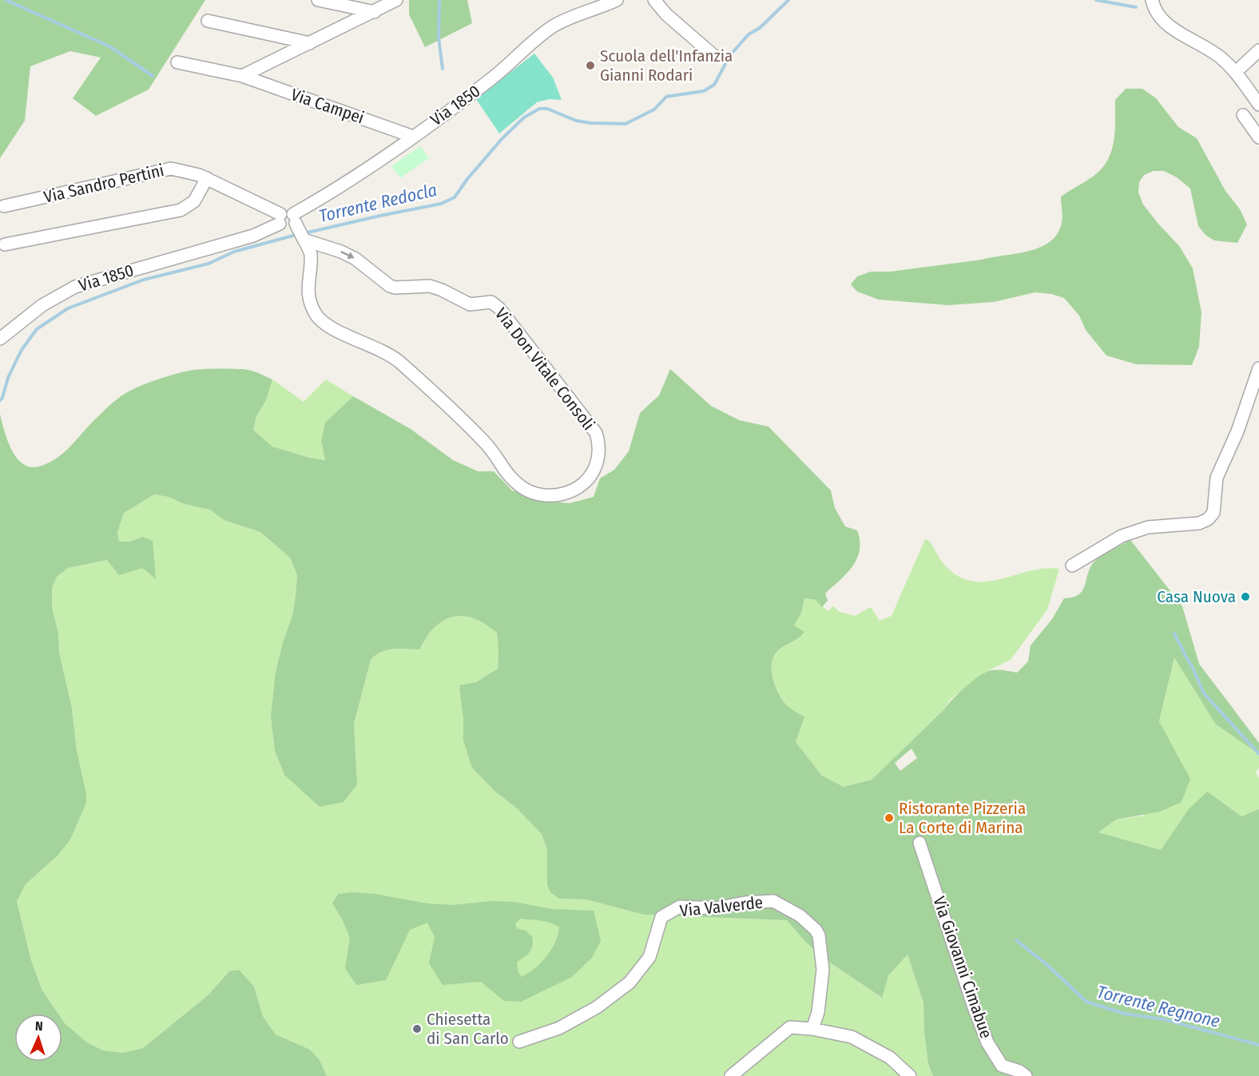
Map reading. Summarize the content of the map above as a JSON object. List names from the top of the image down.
{
  "streets": {
    "street": [
      "Via 1850",
      "Via Campei",
      "Via Sandro Pertini",
      "Via Don Vitale Consoli",
      "Via Valverde",
      "Via Giovanni Cimabue"
    ]
  },
  "crossings": [
    ["Via 1850", "Via Campei"],
    ["Via 1850", "Via Sandro Pertini"],
    ["Via 1850", "Via Don Vitale Consoli"]
  ],
  "water": ["Torrente Redocla", "Torrente Regnone"],
  "places": [
    "Scuola dell'Infanzia Gianni Rodari",
    "Casa Nuova",
    "Ristorante Pizzeria La Corte di Marina",
    "Chiesetta di San Carlo"
  ],
  "north": "top"
}
